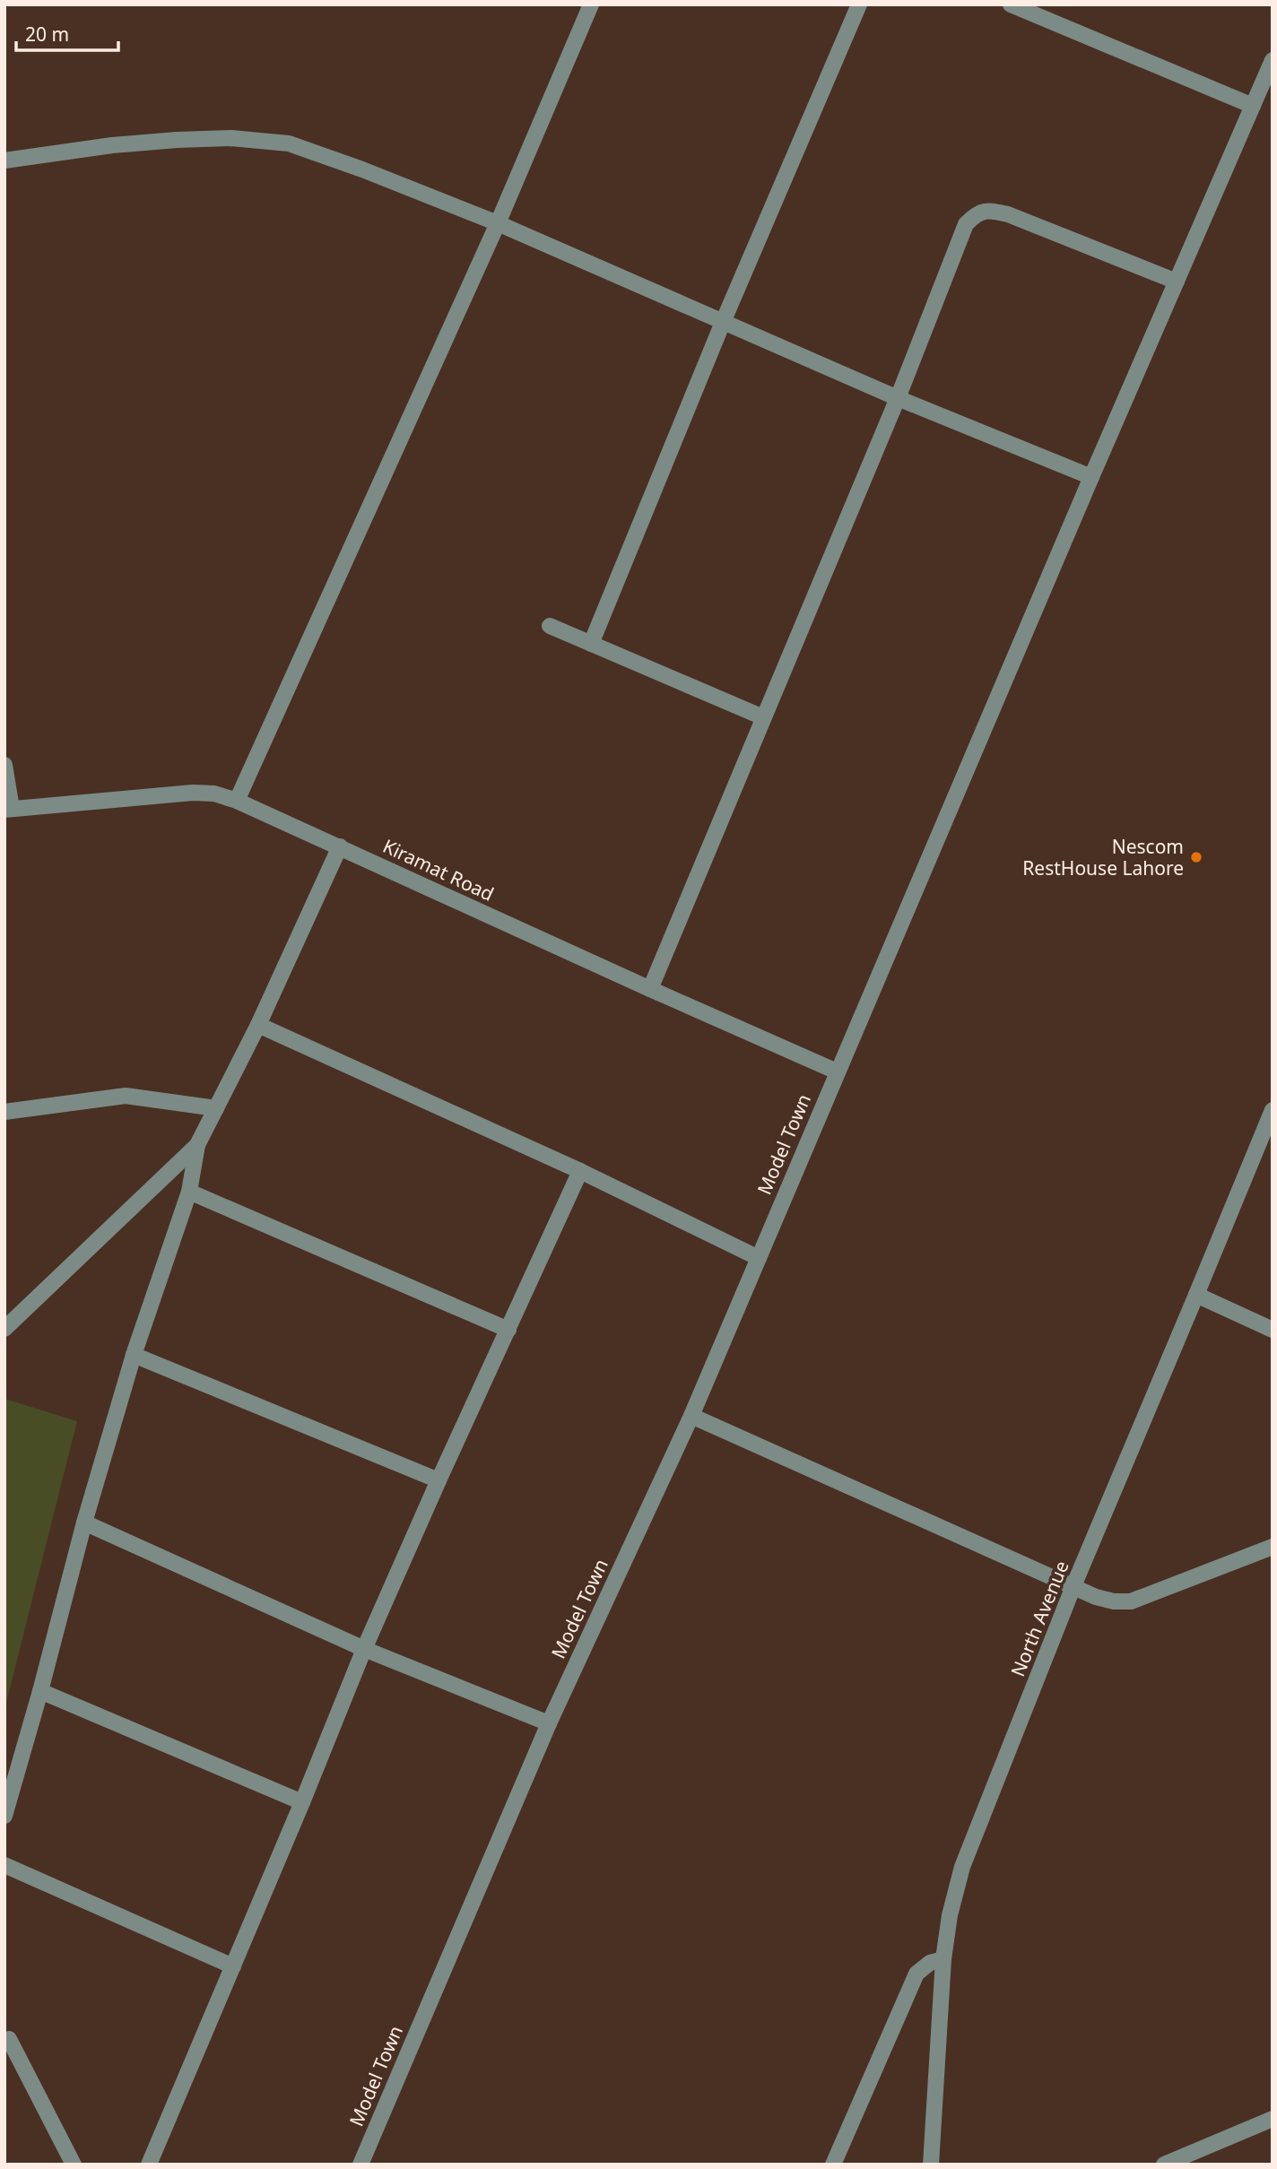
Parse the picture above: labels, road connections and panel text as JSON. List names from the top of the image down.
{
  "streets": {
    "street": ["Kiramat Road", "Model Town", "North Avenue"]
  },
  "crossings": [
    ["Kiramat Road", "Model Town"]
  ],
  "places": ["Nescom RestHouse Lahore"],
  "scale_bar": "20 m"
}
